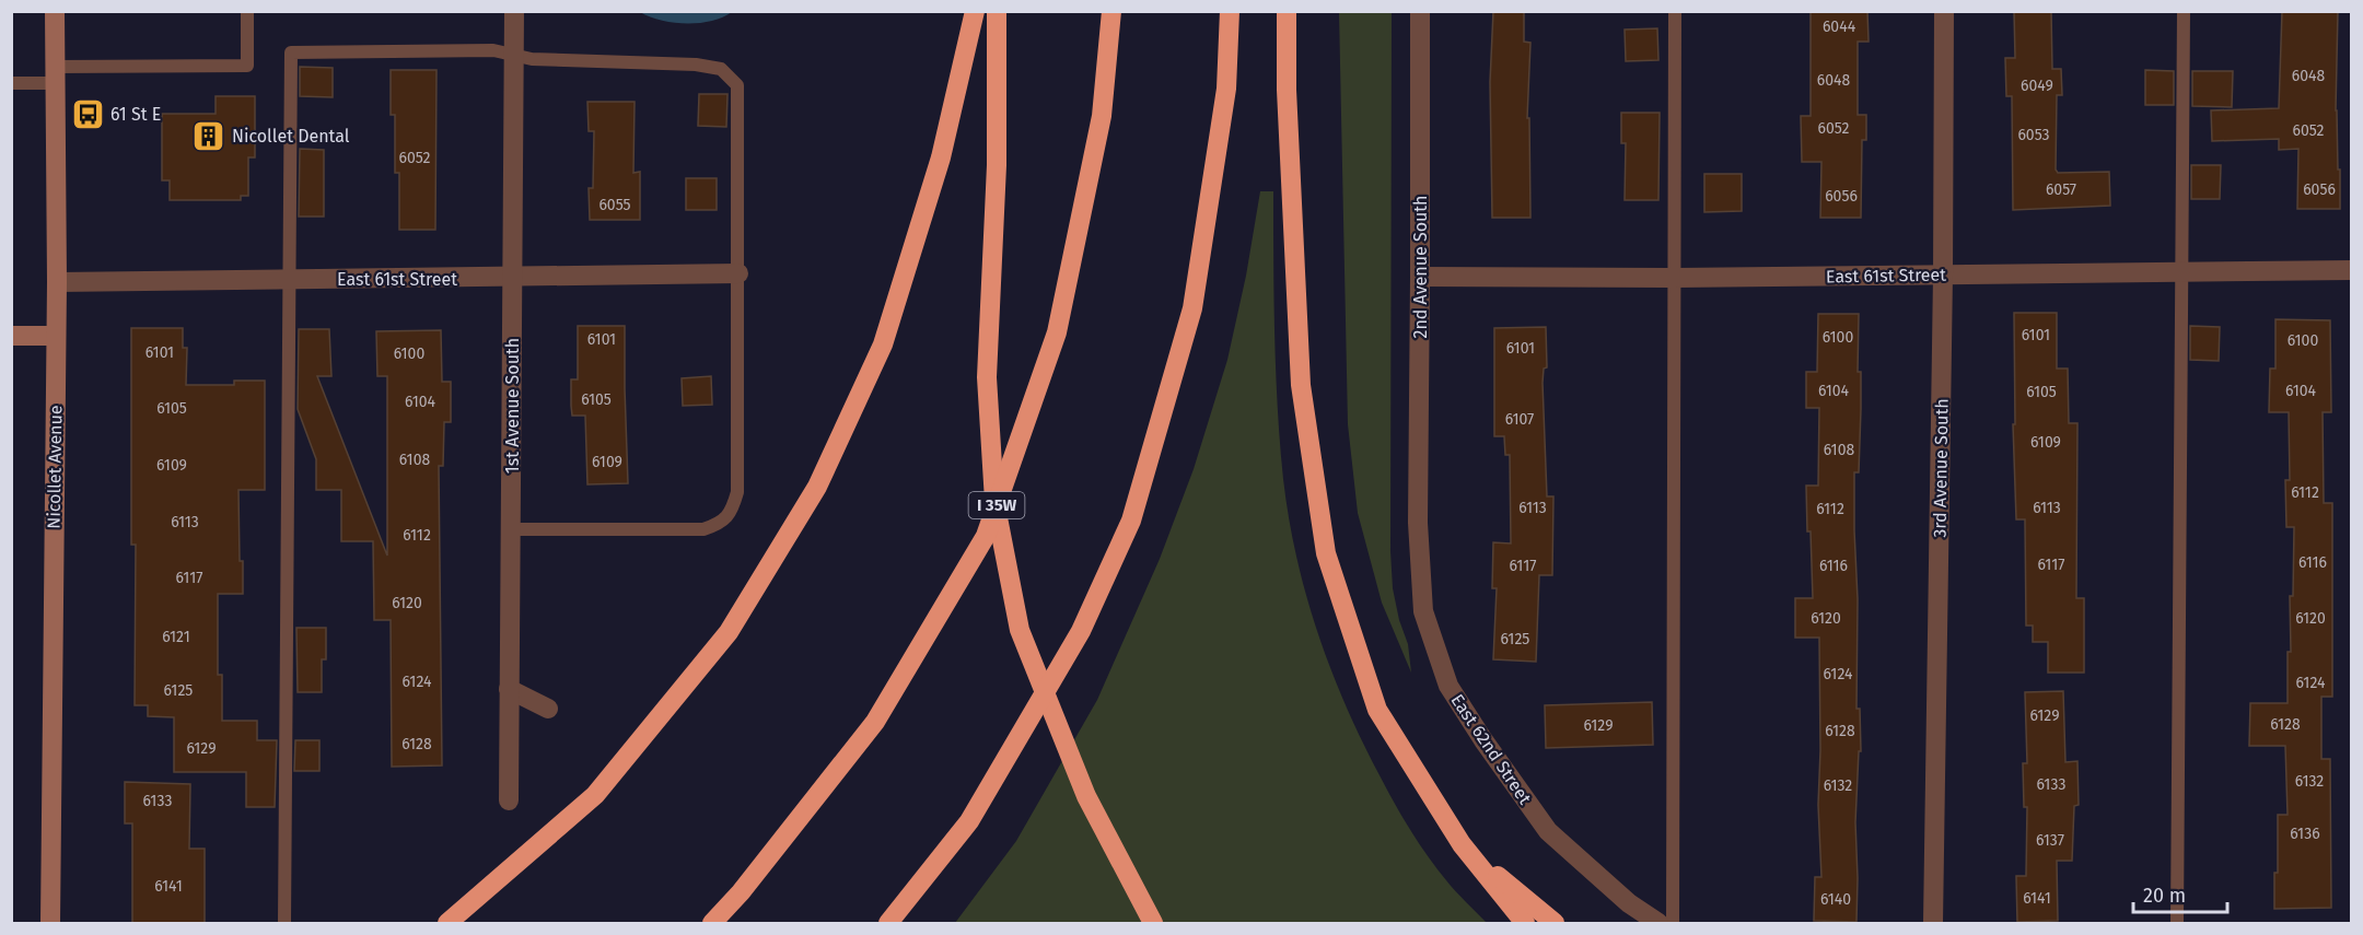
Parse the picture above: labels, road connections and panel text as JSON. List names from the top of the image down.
{
  "streets": {
    "highway": ["I 35W"],
    "main road": ["Nicollet Avenue"],
    "street": [
      "2nd Avenue South",
      "East 61st Street",
      "1st Avenue South",
      "3rd Avenue South",
      "East 62nd Street"
    ]
  },
  "crossings": [
    ["2nd Avenue South", "East 61st Street"],
    ["2nd Avenue South", "East 62nd Street"],
    ["East 61st Street", "1st Avenue South"],
    ["East 61st Street", "Nicollet Avenue"],
    ["East 61st Street", "3rd Avenue South"]
  ],
  "places": {
    "bus stop": ["61 St E"],
    "building": ["Nicollet Dental"]
  },
  "house_numbers": [
    "6044",
    "6048",
    "6048",
    "6049",
    "6052",
    "6052",
    "6053",
    "6052",
    "6057",
    "6056",
    "6056",
    "6055",
    "6101",
    "6100",
    "6101",
    "6100",
    "6101",
    "6101",
    "6100",
    "6104",
    "6104",
    "6105",
    "6105",
    "6104",
    "6105",
    "6107",
    "6109",
    "6108",
    "6108",
    "6109",
    "6109",
    "6112",
    "6113",
    "6113",
    "6112",
    "6113",
    "6112",
    "6116",
    "6117",
    "6117",
    "6116",
    "6117",
    "6120",
    "6120",
    "6120",
    "6121",
    "6125",
    "6124",
    "6124",
    "6124",
    "6125",
    "6129",
    "6128",
    "6129",
    "6128",
    "6128",
    "6129",
    "6132",
    "6133",
    "6132",
    "6133",
    "6136",
    "6137",
    "6141",
    "6141",
    "6140"
  ],
  "scale_bar": "20 m"
}
